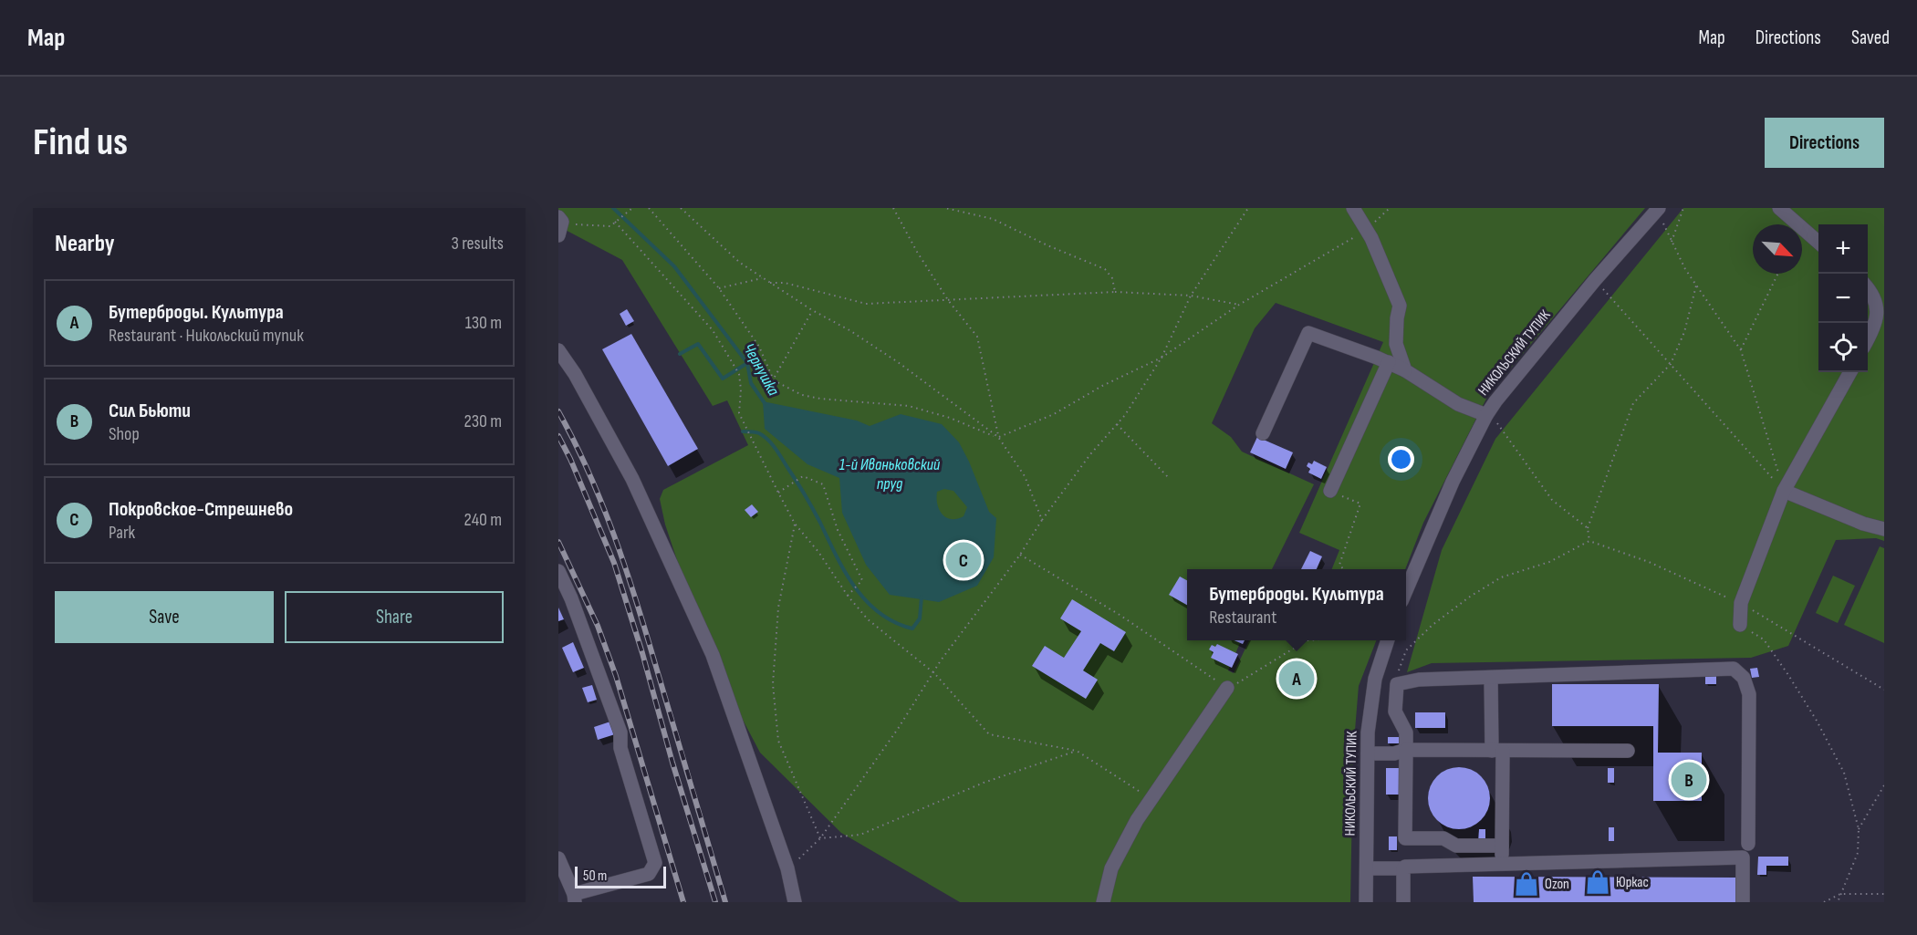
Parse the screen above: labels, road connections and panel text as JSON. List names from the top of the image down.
{
  "streets": {
    "street": ["НИКОЛЬСКИЙ ТУПИК"]
  },
  "water": ["Чернушка", "1-й Иваньковский пруд"],
  "places": {
    "shop": ["Юркас", "Ozon"]
  },
  "scale_bar": "50 m",
  "north": "bottom right",
  "page": {
    "header": "Map",
    "nav": ["Map", "Directions", "Saved"],
    "buttons": [
      "Directions",
      ["Save", "Share"]
    ],
    "title": "Find us",
    "heading": ["Nearby", "3 results"],
    "map_buttons": ["+", "−"],
    "list": [
      {
        "mark": "A",
        "name": "Бутерброды. Культура",
        "note": "Restaurant · Никольский тупик",
        "value": "130 m"
      },
      {
        "mark": "B",
        "name": "Сил Бьюти",
        "note": "Shop",
        "value": "230 m"
      },
      {
        "mark": "C",
        "name": "Покровское-Стрешнево",
        "note": "Park",
        "value": "240 m"
      }
    ],
    "pins": ["C", "A", "B"],
    "popup": ["Бутерброды. Культура", "Restaurant"],
    "scale": "50 m"
  }
}
